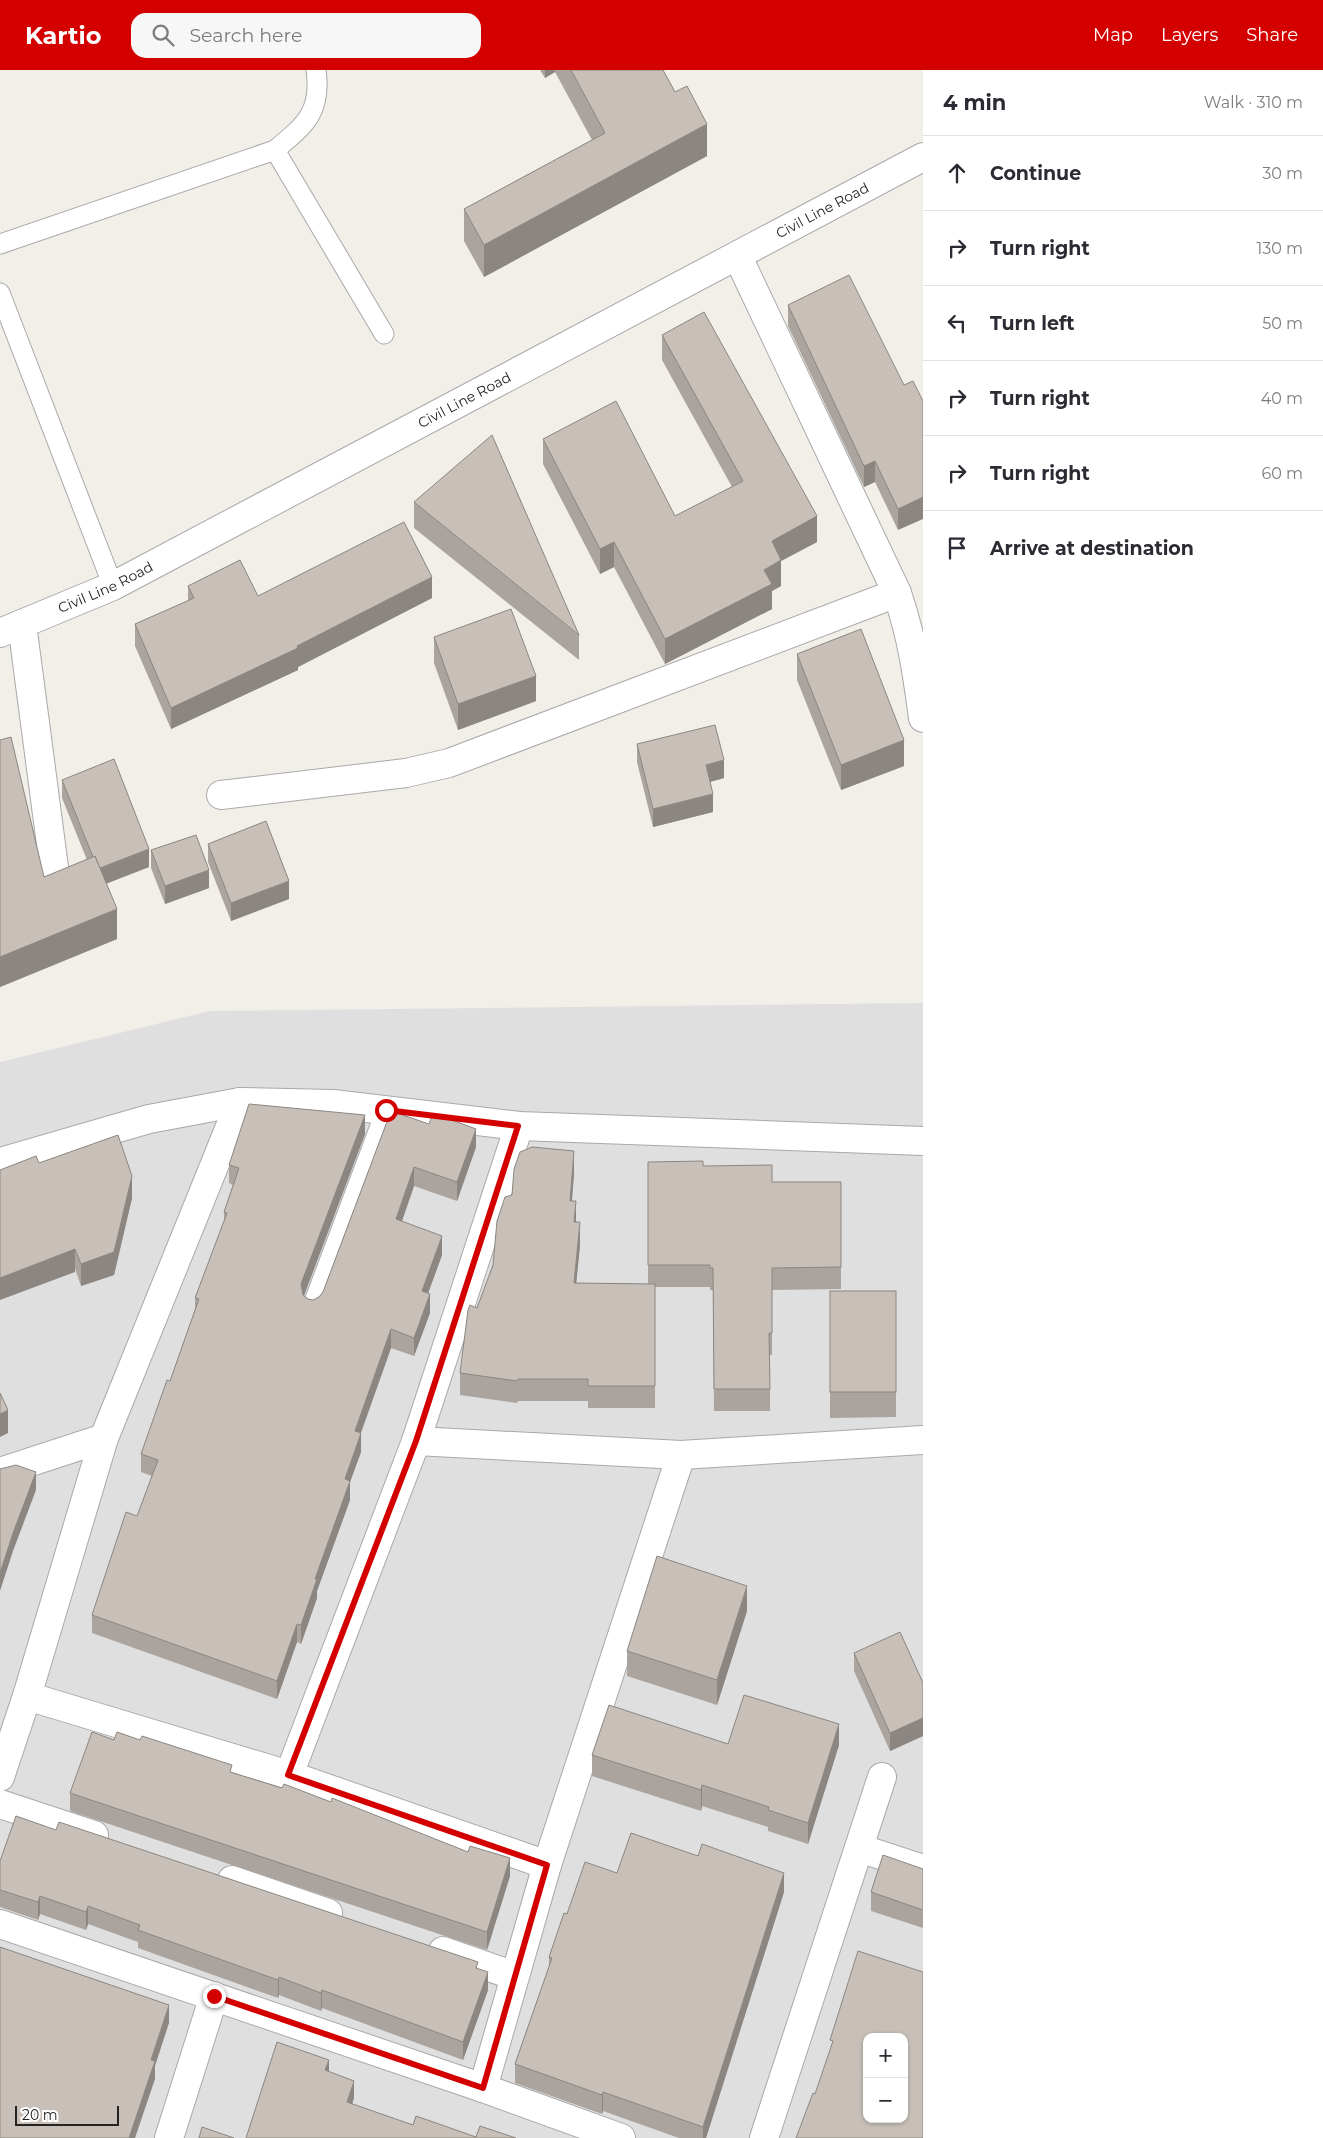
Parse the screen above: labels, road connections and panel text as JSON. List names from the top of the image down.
{
  "streets": {
    "street": ["Civil Line Road"]
  },
  "scale_bar": "20 m",
  "page": {
    "header": "Kartio",
    "search": "Search here",
    "nav": ["Map", "Layers", "Share"],
    "heading": ["4 min", "Walk · 310 m"],
    "list": [
      ["Continue", "30 m"],
      ["Turn right", "130 m"],
      ["Turn left", "50 m"],
      ["Turn right", "40 m"],
      ["Turn right", "60 m"],
      "Arrive at destination"
    ],
    "map_buttons": ["+", "−"],
    "scale": "20 m"
  }
}
